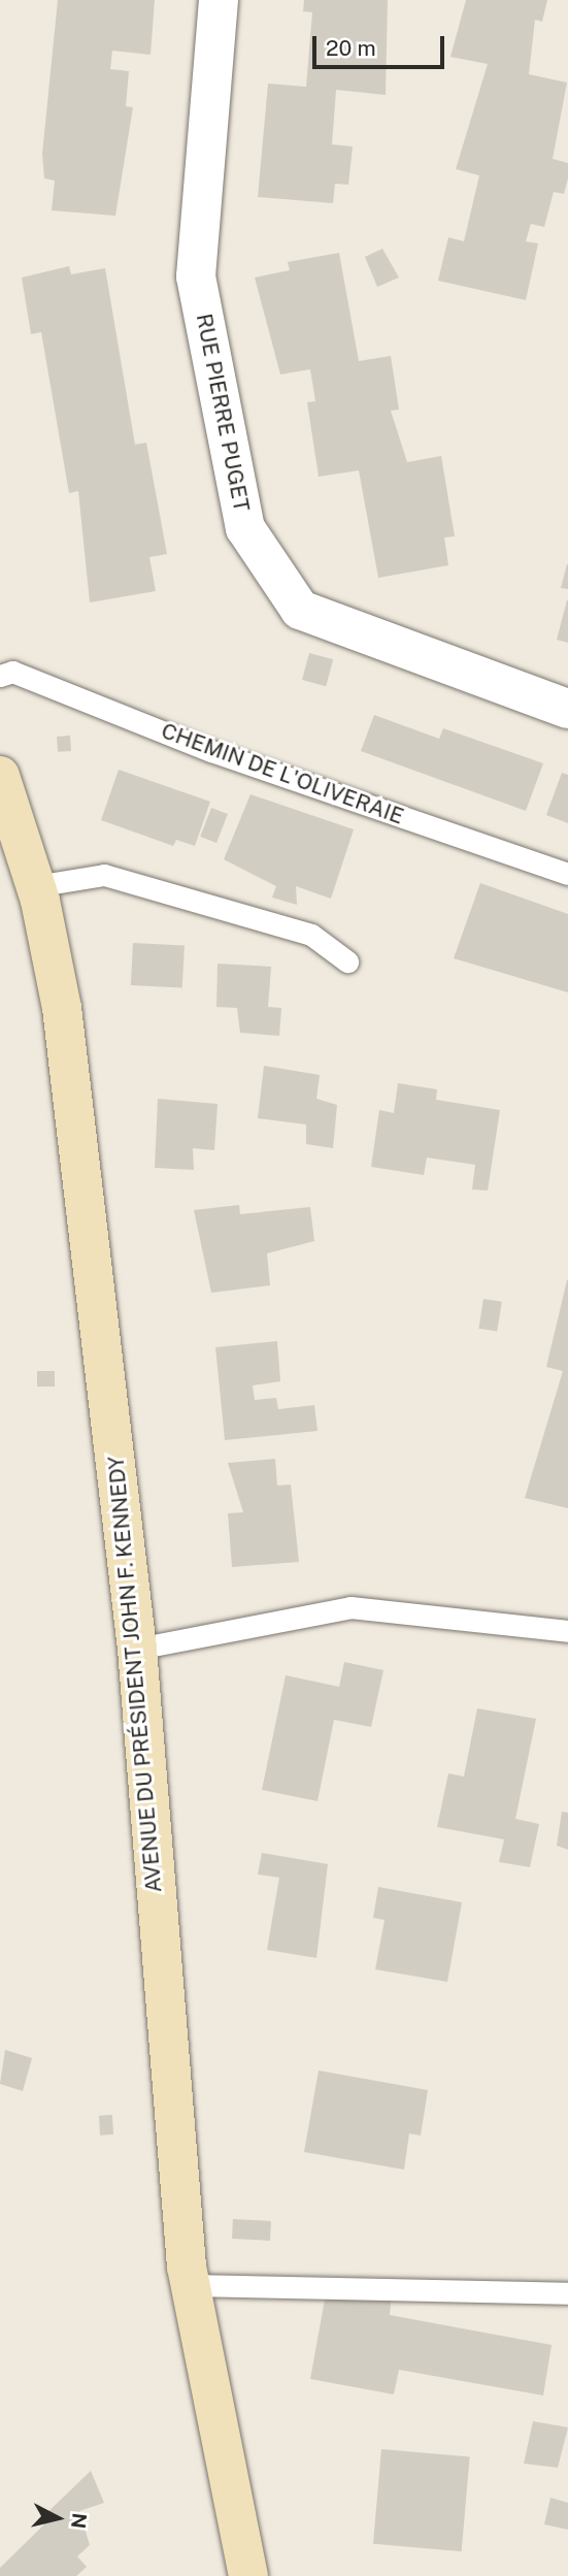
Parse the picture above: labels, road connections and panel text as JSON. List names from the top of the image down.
{
  "streets": {
    "main road": ["AVENUE DU PRÉSIDENT JOHN F. KENNEDY"],
    "street": ["RUE PIERRE PUGET"],
    "lane": ["CHEMIN DE L'OLIVERAIE"]
  },
  "scale_bar": "20 m",
  "north": "right"
}
